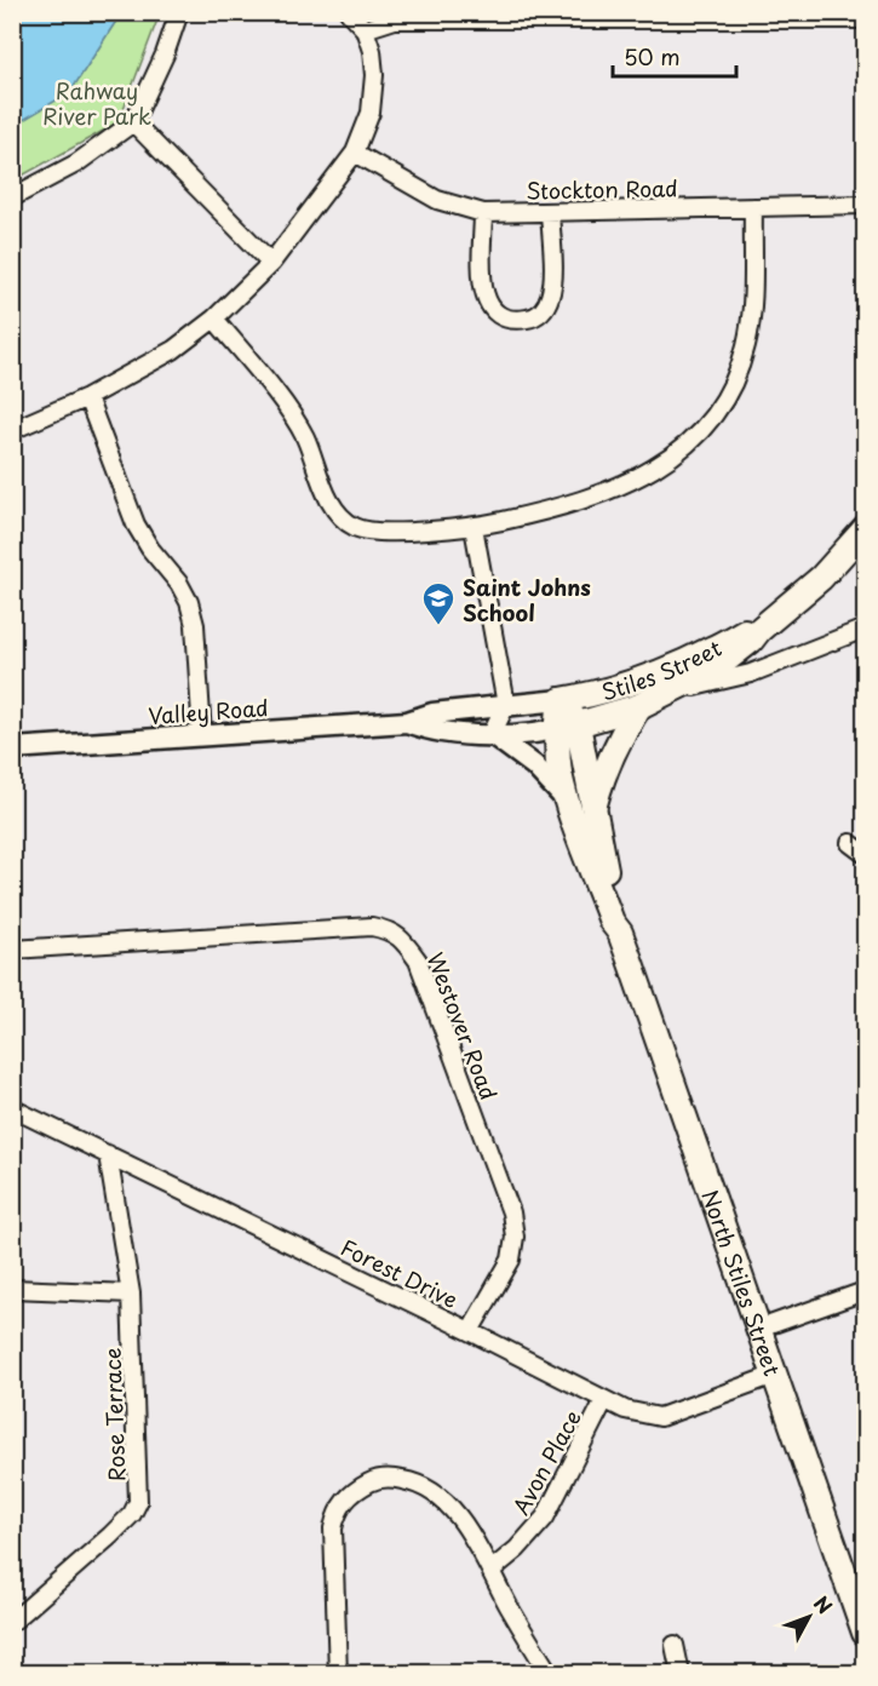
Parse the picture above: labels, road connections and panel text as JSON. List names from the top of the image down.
{
  "streets": {
    "main road": ["Stiles Street", "North Stiles Street"],
    "street": [
      "Stockton Road",
      "Valley Road",
      "Westover Road",
      "Forest Drive",
      "Rose Terrace",
      "Avon Place"
    ]
  },
  "crossings": [
    ["Stiles Street", "Valley Road"],
    ["Stiles Street", "North Stiles Street"],
    ["Valley Road", "North Stiles Street"],
    ["Westover Road", "Forest Drive"],
    ["Forest Drive", "North Stiles Street"],
    ["Forest Drive", "Rose Terrace"],
    ["Forest Drive", "Avon Place"]
  ],
  "parks": ["Rahway River Park"],
  "places": {
    "school or university": ["Saint Johns School"]
  },
  "scale_bar": "50 m",
  "north": "top right"
}
